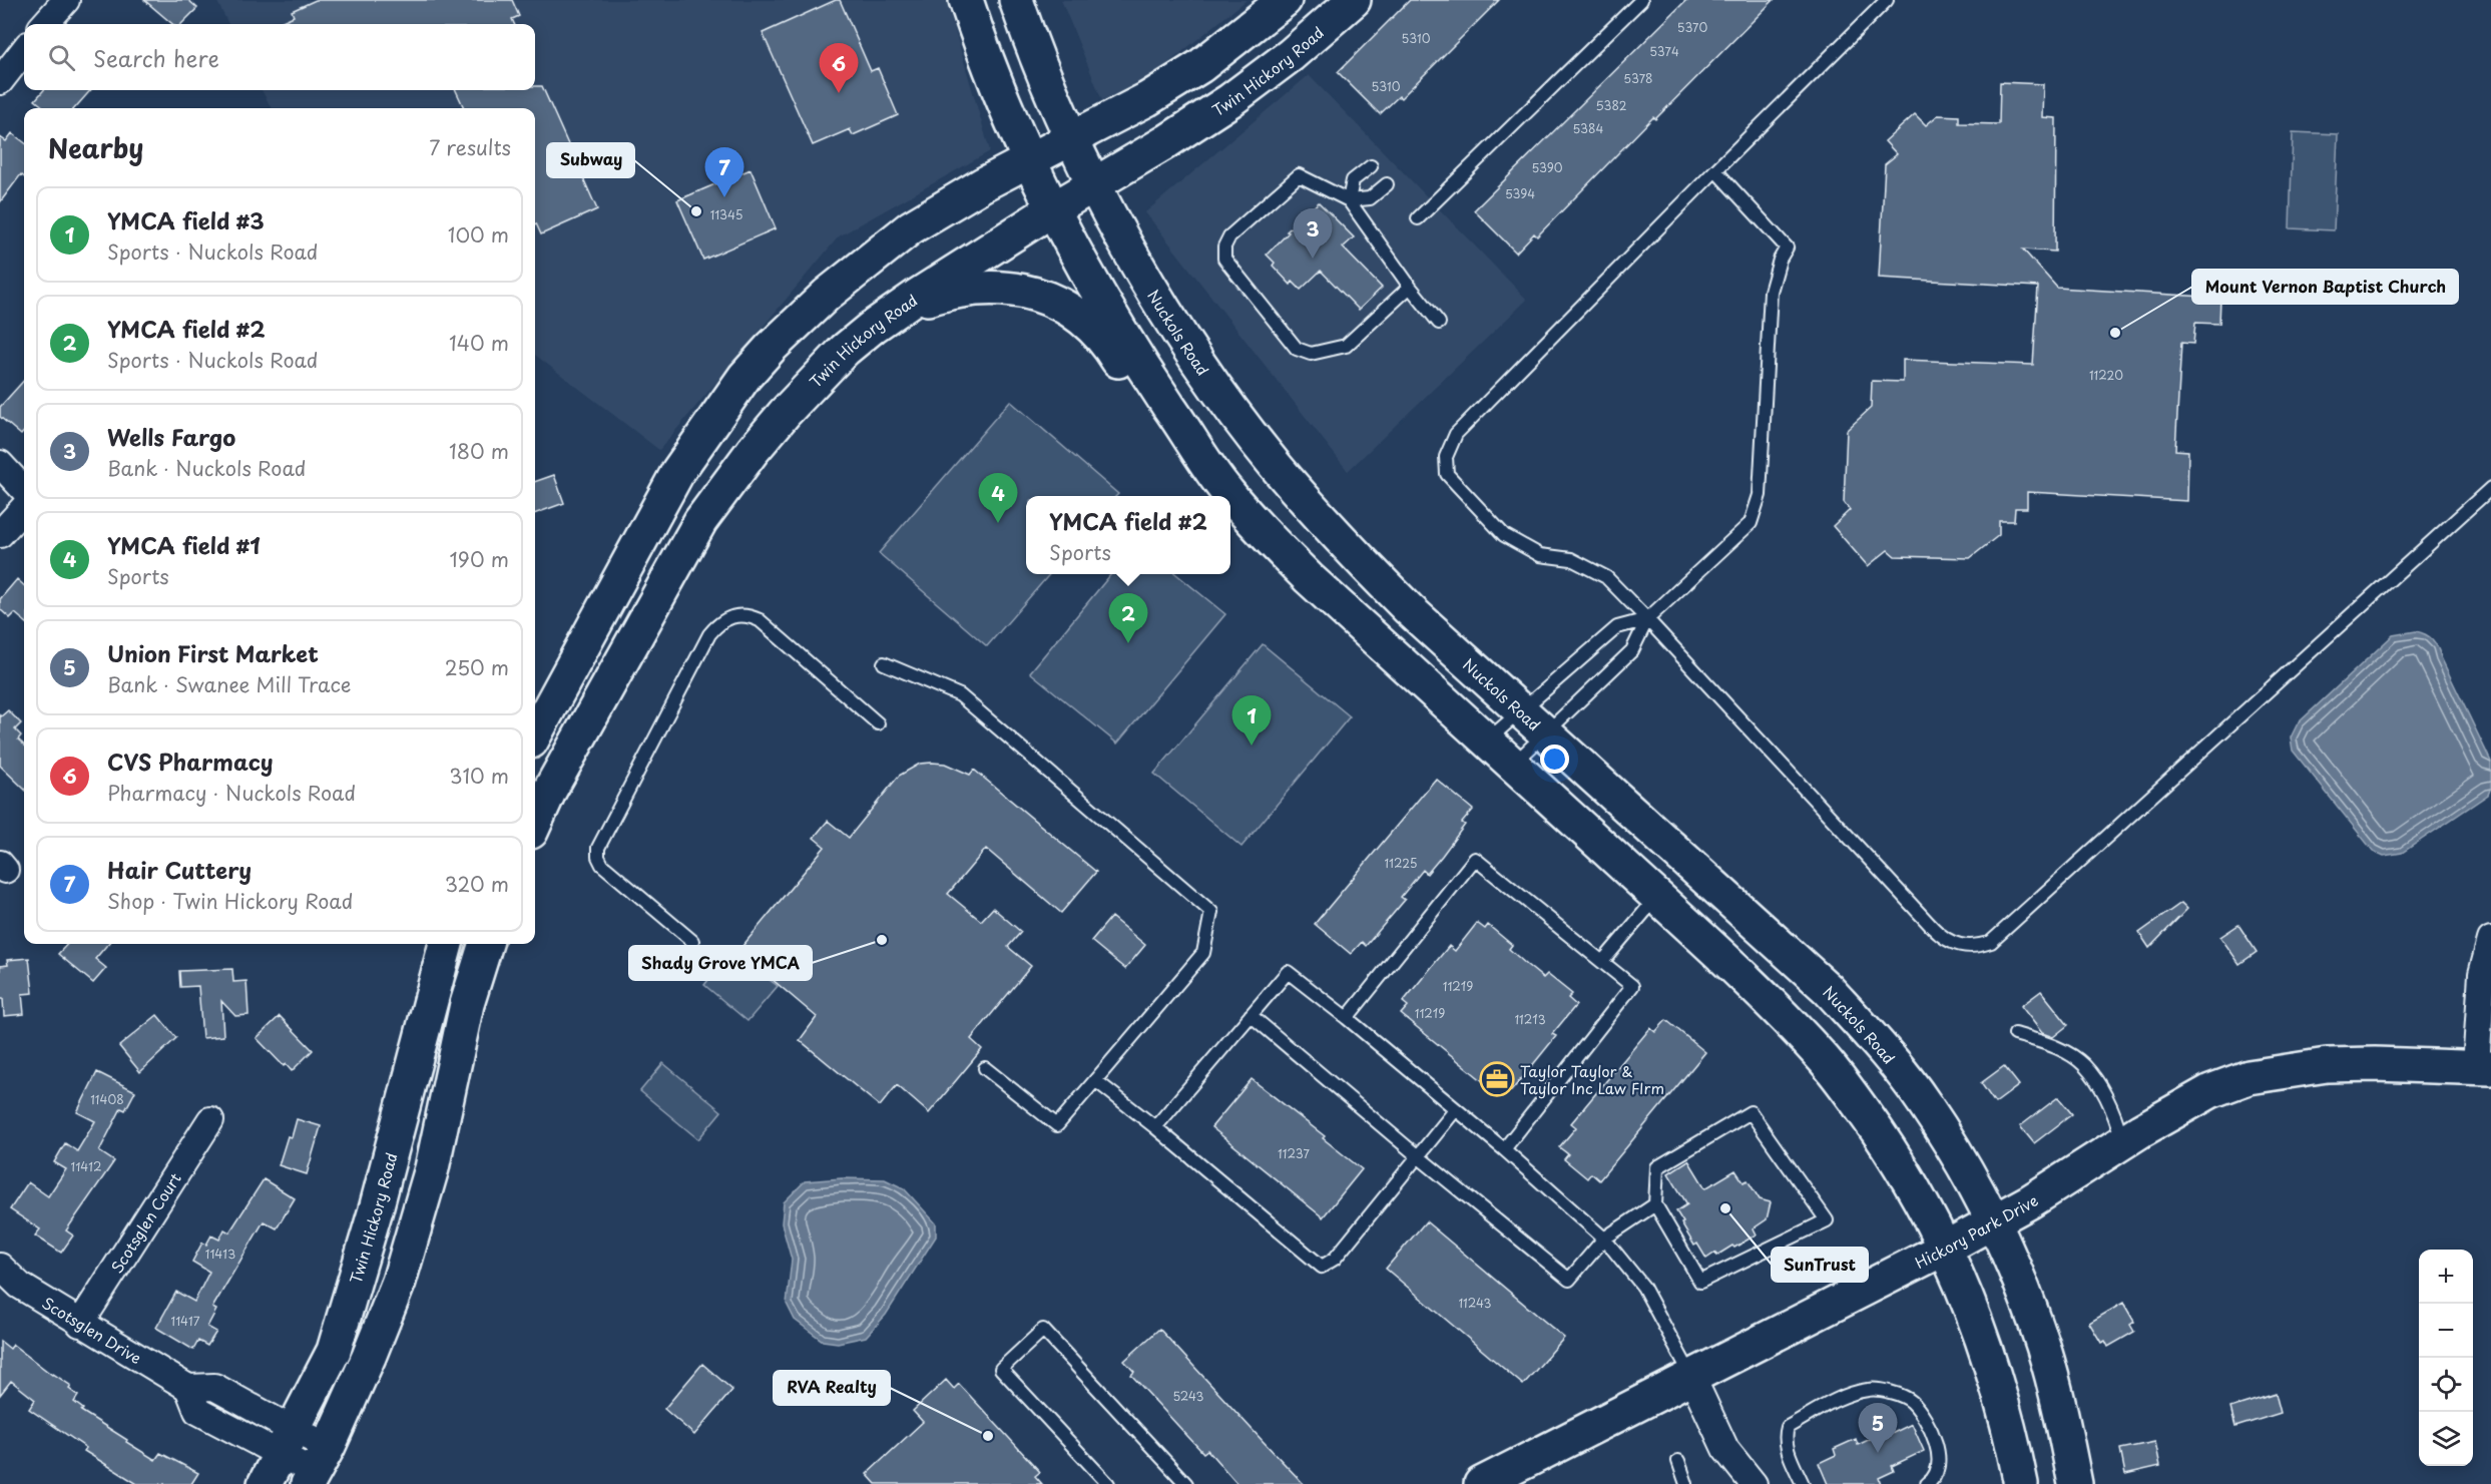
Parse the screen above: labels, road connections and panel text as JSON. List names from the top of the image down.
{
  "streets": {
    "main road": ["Twin Hickory Road", "Nuckols Road", "Hickory Park Drive"],
    "street": ["Scotsglen Court", "Scotsglen Drive"]
  },
  "crossings": [
    ["Twin Hickory Road", "Nuckols Road"],
    ["Twin Hickory Road", "Scotsglen Drive"],
    ["Nuckols Road", "Hickory Park Drive"],
    ["Scotsglen Court", "Scotsglen Drive"]
  ],
  "places": {
    "other": [
      "Subway",
      "Mount Vernon Baptist Church",
      "Shady Grove YMCA",
      "SunTrust",
      "RVA Realty"
    ],
    "office": ["Taylor Taylor & Taylor Inc Law FIrm"]
  },
  "house_numbers": [
    "5370",
    "5310",
    "5374",
    "5378",
    "5310",
    "5382",
    "5384",
    "5390",
    "5394",
    "11345",
    "11220",
    "11225",
    "11219",
    "11219",
    "11213",
    "11408",
    "11237",
    "11412",
    "11413",
    "11243",
    "11417",
    "5243"
  ],
  "page": {
    "search": "Search here",
    "pins": [
      "6",
      "7",
      "3",
      "4",
      "2",
      "1",
      "5"
    ],
    "heading": ["Nearby", "7 results"],
    "list": [
      {
        "mark": "1",
        "name": "YMCA field #3",
        "note": "Sports · Nuckols Road",
        "value": "100 m"
      },
      {
        "mark": "2",
        "name": "YMCA field #2",
        "note": "Sports · Nuckols Road",
        "value": "140 m"
      },
      {
        "mark": "3",
        "name": "Wells Fargo",
        "note": "Bank · Nuckols Road",
        "value": "180 m"
      },
      {
        "mark": "4",
        "name": "YMCA field #1",
        "note": "Sports",
        "value": "190 m"
      },
      {
        "mark": "5",
        "name": "Union First Market",
        "note": "Bank · Swanee Mill Trace",
        "value": "250 m"
      },
      {
        "mark": "6",
        "name": "CVS Pharmacy",
        "note": "Pharmacy · Nuckols Road",
        "value": "310 m"
      },
      {
        "mark": "7",
        "name": "Hair Cuttery",
        "note": "Shop · Twin Hickory Road",
        "value": "320 m"
      }
    ],
    "popup": ["YMCA field #2", "Sports"],
    "map_buttons": ["+", "−"]
  }
}
